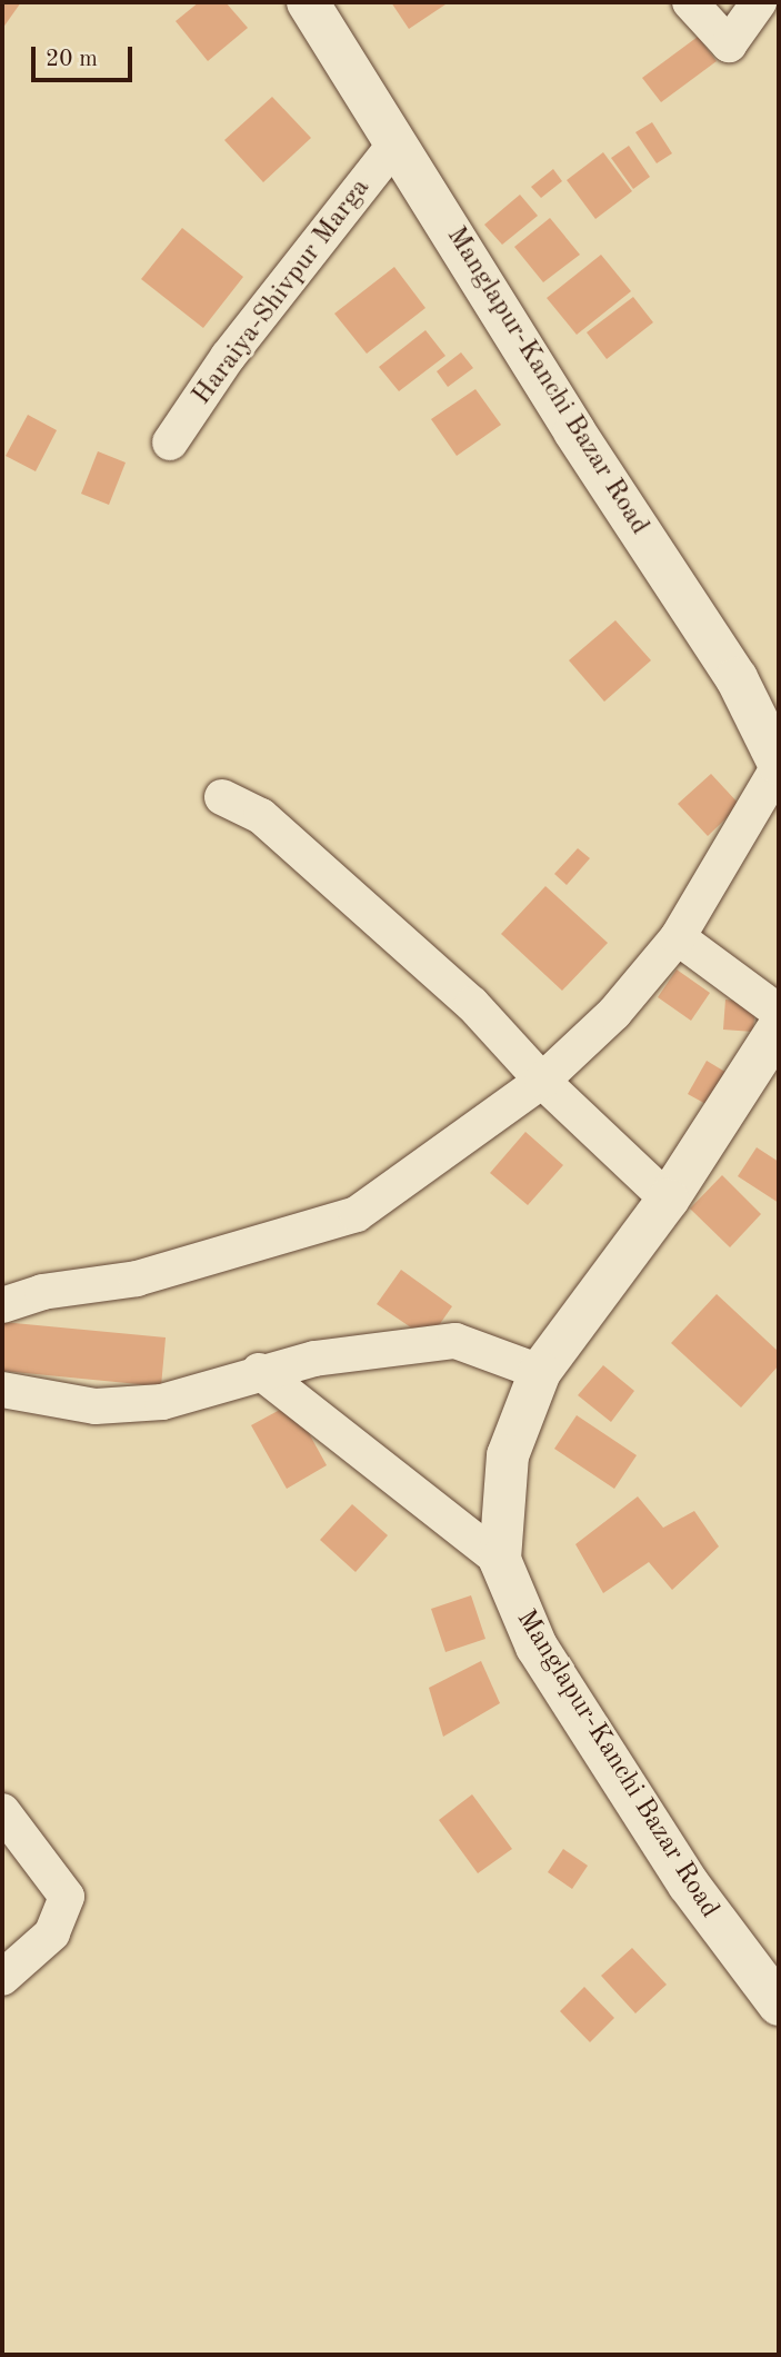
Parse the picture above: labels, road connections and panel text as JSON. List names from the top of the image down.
{
  "streets": {
    "street": ["Haraiya-Shivpur Marga", "Manglapur-Kanchi Bazar Road"]
  },
  "crossings": [
    ["Haraiya-Shivpur Marga", "Manglapur-Kanchi Bazar Road"]
  ],
  "scale_bar": "20 m"
}
